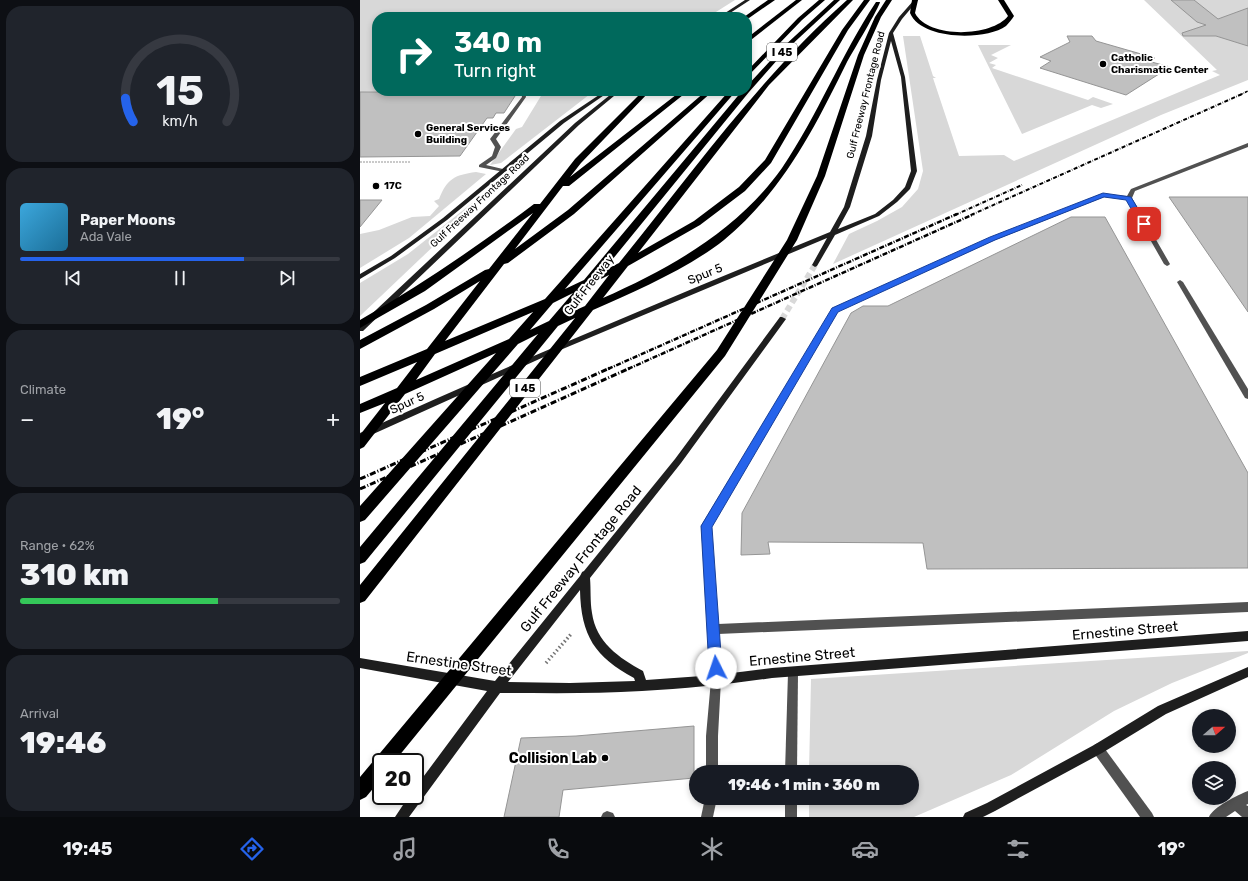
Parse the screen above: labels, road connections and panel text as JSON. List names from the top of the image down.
{
  "streets": {
    "highway": ["I 45", "Gulf Freeway"],
    "main road": ["Gulf Freeway Frontage Road", "Spur 5", "Ernestine Street"]
  },
  "crossings": [
    ["Gulf Freeway Frontage Road", "Spur 5"],
    ["Gulf Freeway Frontage Road", "Ernestine Street"]
  ],
  "places": [
    "Catholic Charismatic Center",
    "General Services Building",
    "17C",
    "Collision Lab"
  ],
  "north": "right",
  "page": {
    "turn": ["340 m", "Turn right"],
    "song": ["Paper Moons", "Ada Vale"],
    "tile": [
      "Climate",
      ["Range · 62%", "310 km"],
      ["Arrival", "19:46"]
    ],
    "heat": ["−", "19°", "+"],
    "limit": "20",
    "trip": "19:46 · 1 min · 360 m",
    "tabs": ["19:45", "19°"],
    "gauge": ["15", "km/h"]
  }
}
